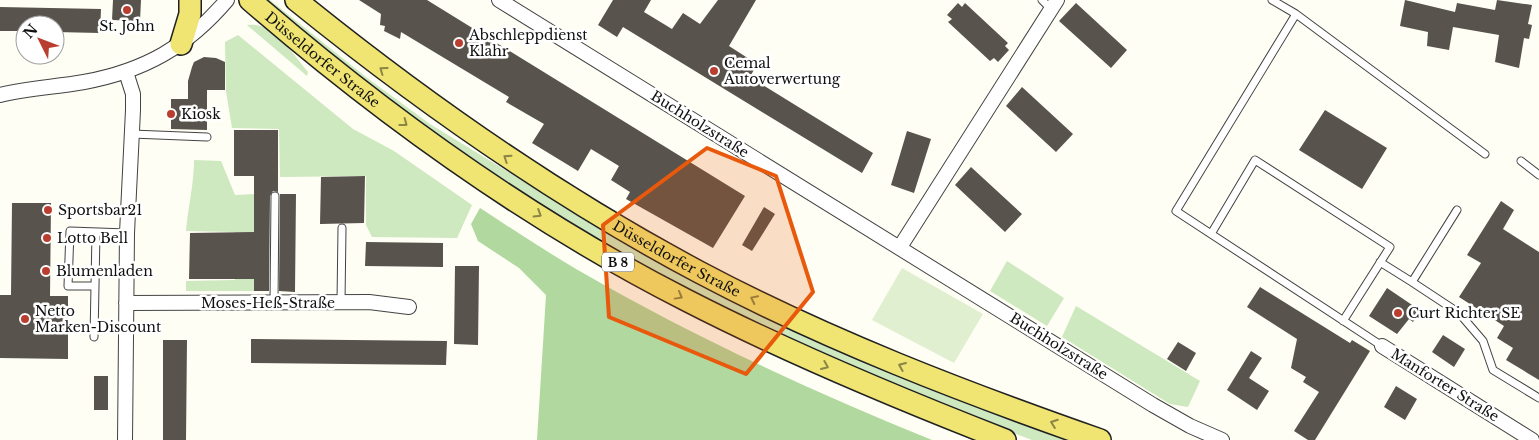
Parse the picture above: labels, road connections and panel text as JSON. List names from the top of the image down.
{
  "streets": {
    "main road": ["Düsseldorfer Straße", "B 8"],
    "street": ["Buchholzstraße", "Moses-Heß-Straße", "Manforter Straße"]
  },
  "places": [
    "St. John",
    "Abschleppdienst Klahr",
    "Cemal Autoverwertung",
    "Kiosk",
    "Sportsbar21",
    "Lotto Bell",
    "Blumenladen",
    "Curt Richter SE",
    "Netto Marken-Discount"
  ],
  "north": "top left"
}
